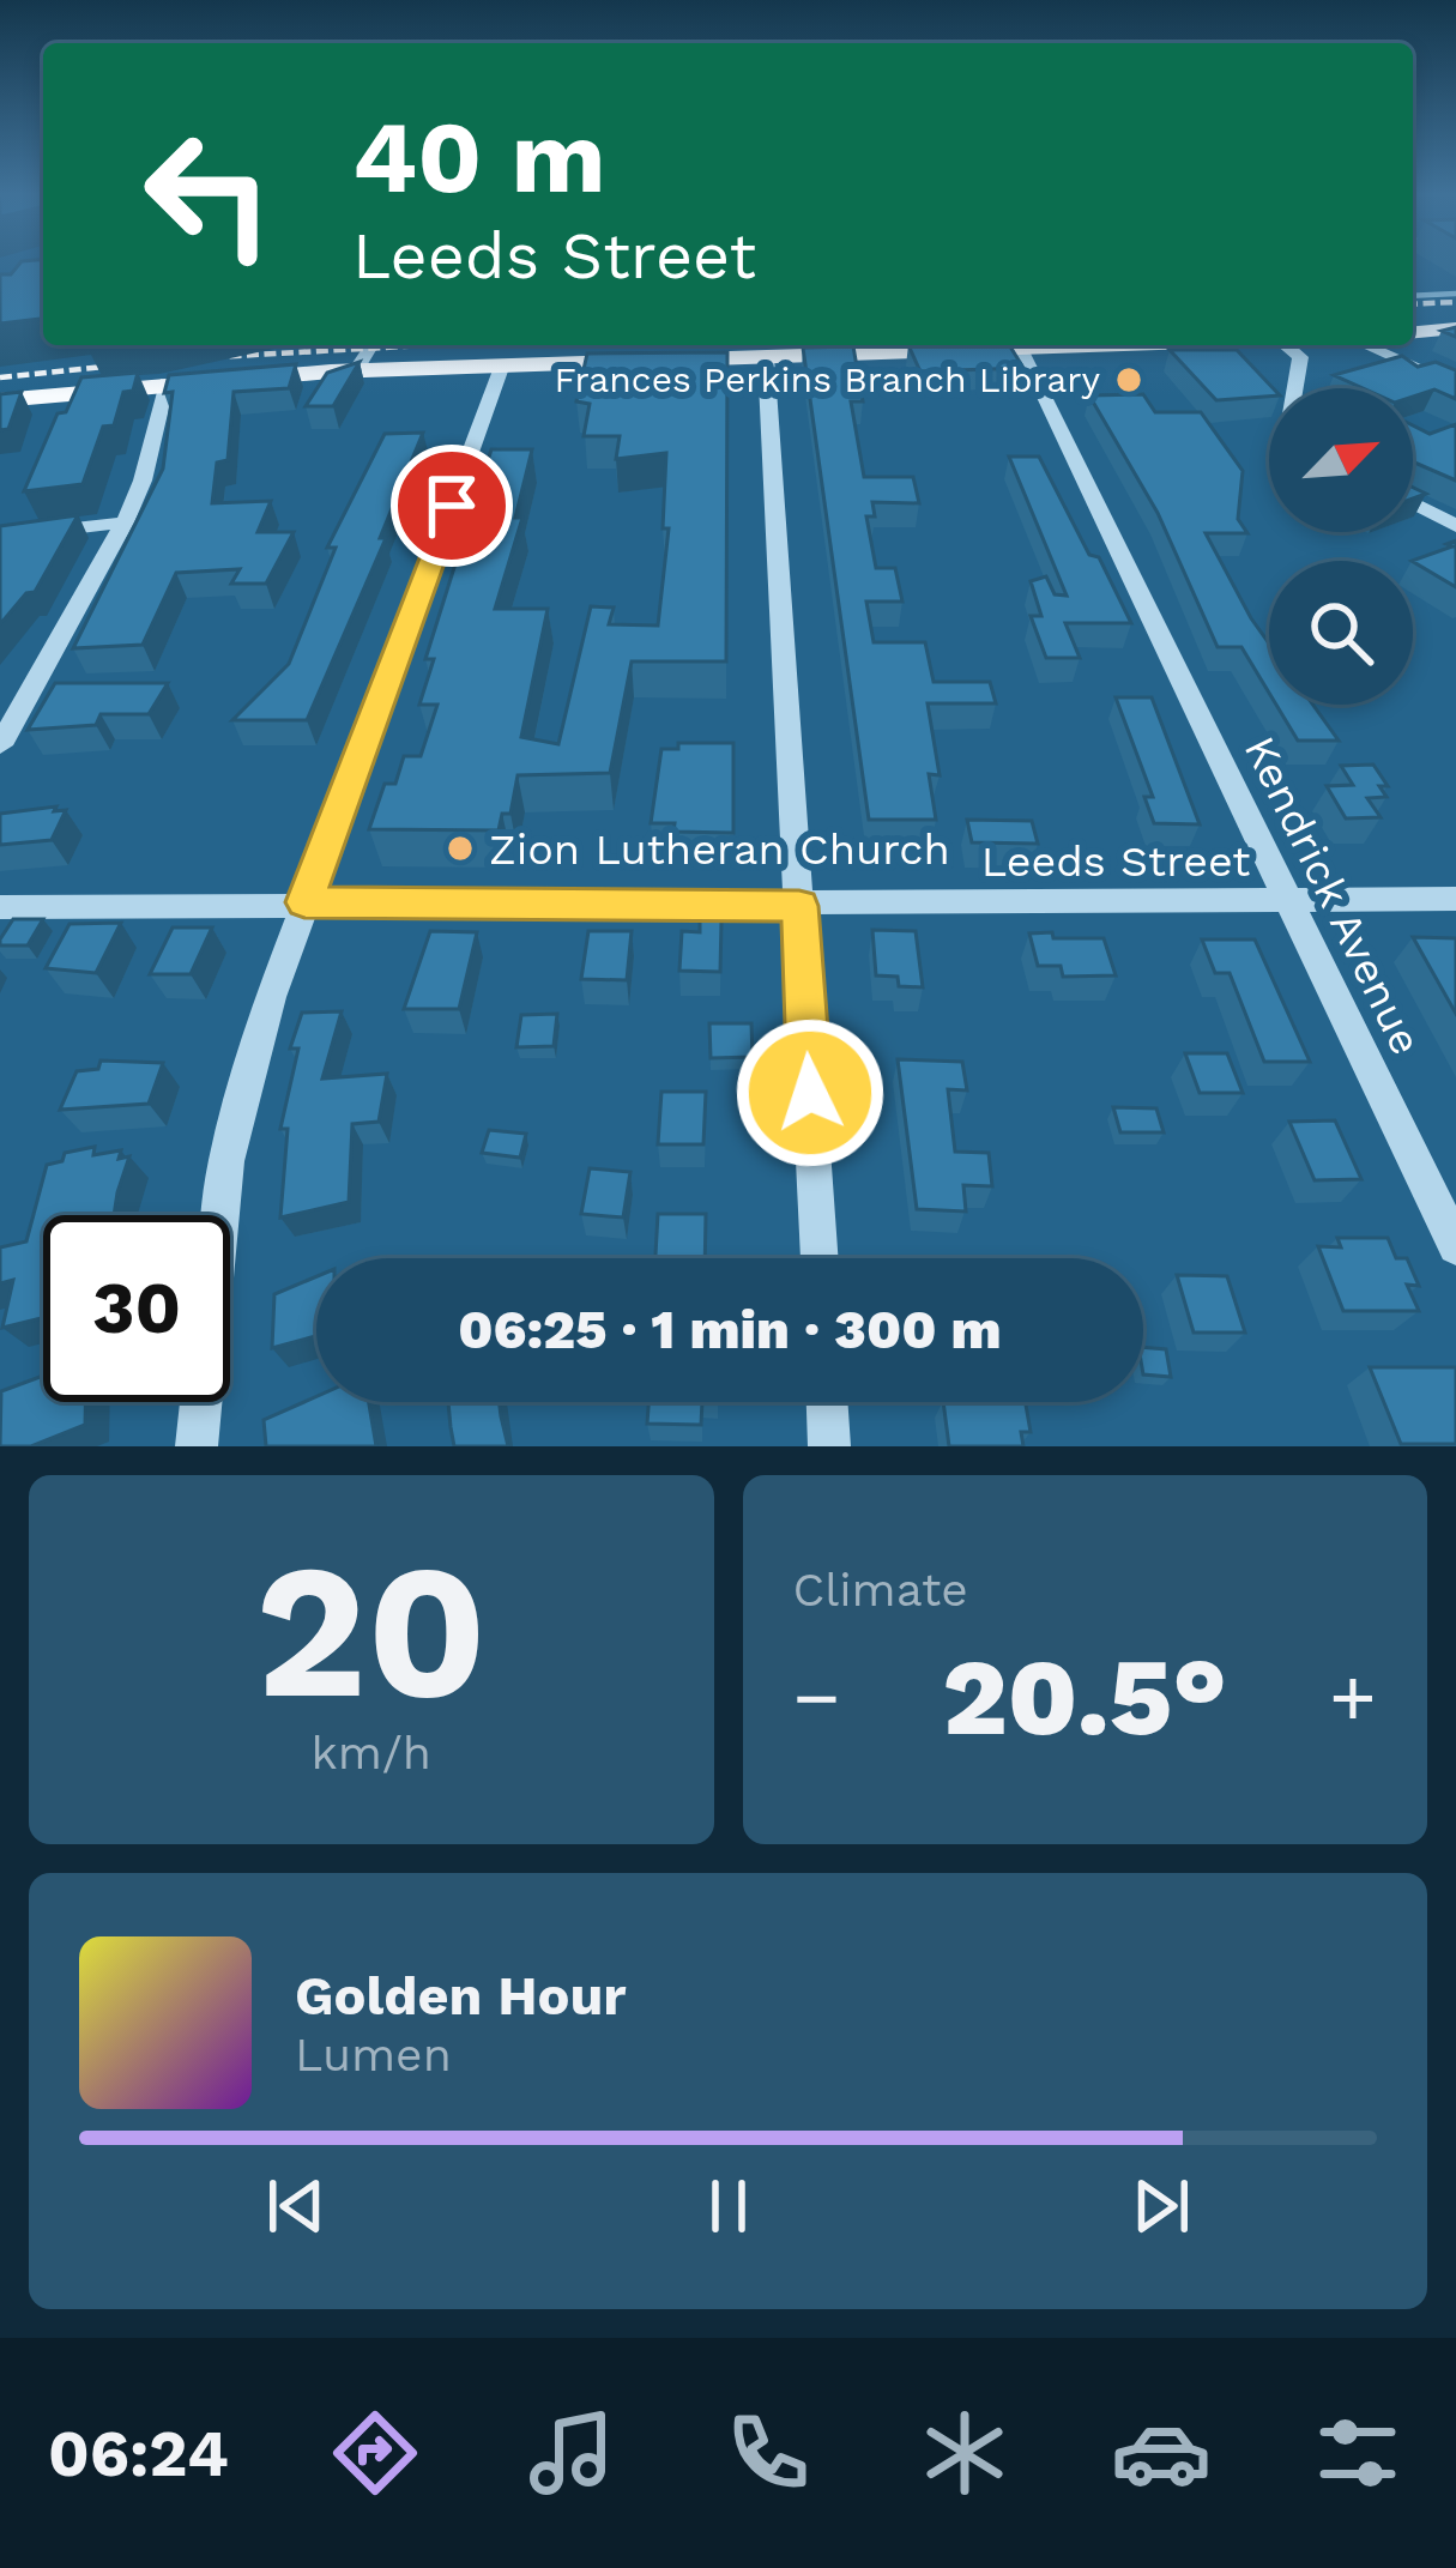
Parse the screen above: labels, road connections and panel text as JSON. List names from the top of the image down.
{
  "streets": {
    "street": ["Leeds Street", "Kendrick Avenue"]
  },
  "crossings": [
    ["Leeds Street", "Kendrick Avenue"]
  ],
  "places": ["Frances Perkins Branch Library", "Zion Lutheran Church"],
  "north": "top right",
  "page": {
    "turn": ["40 m", "Leeds Street"],
    "limit": "30",
    "trip": "06:25 · 1 min · 300 m",
    "tile": [
      ["20", "km/h"],
      "Climate"
    ],
    "heat": ["−", "20.5°", "+"],
    "song": ["Golden Hour", "Lumen"],
    "tabs": "06:24"
  }
}
